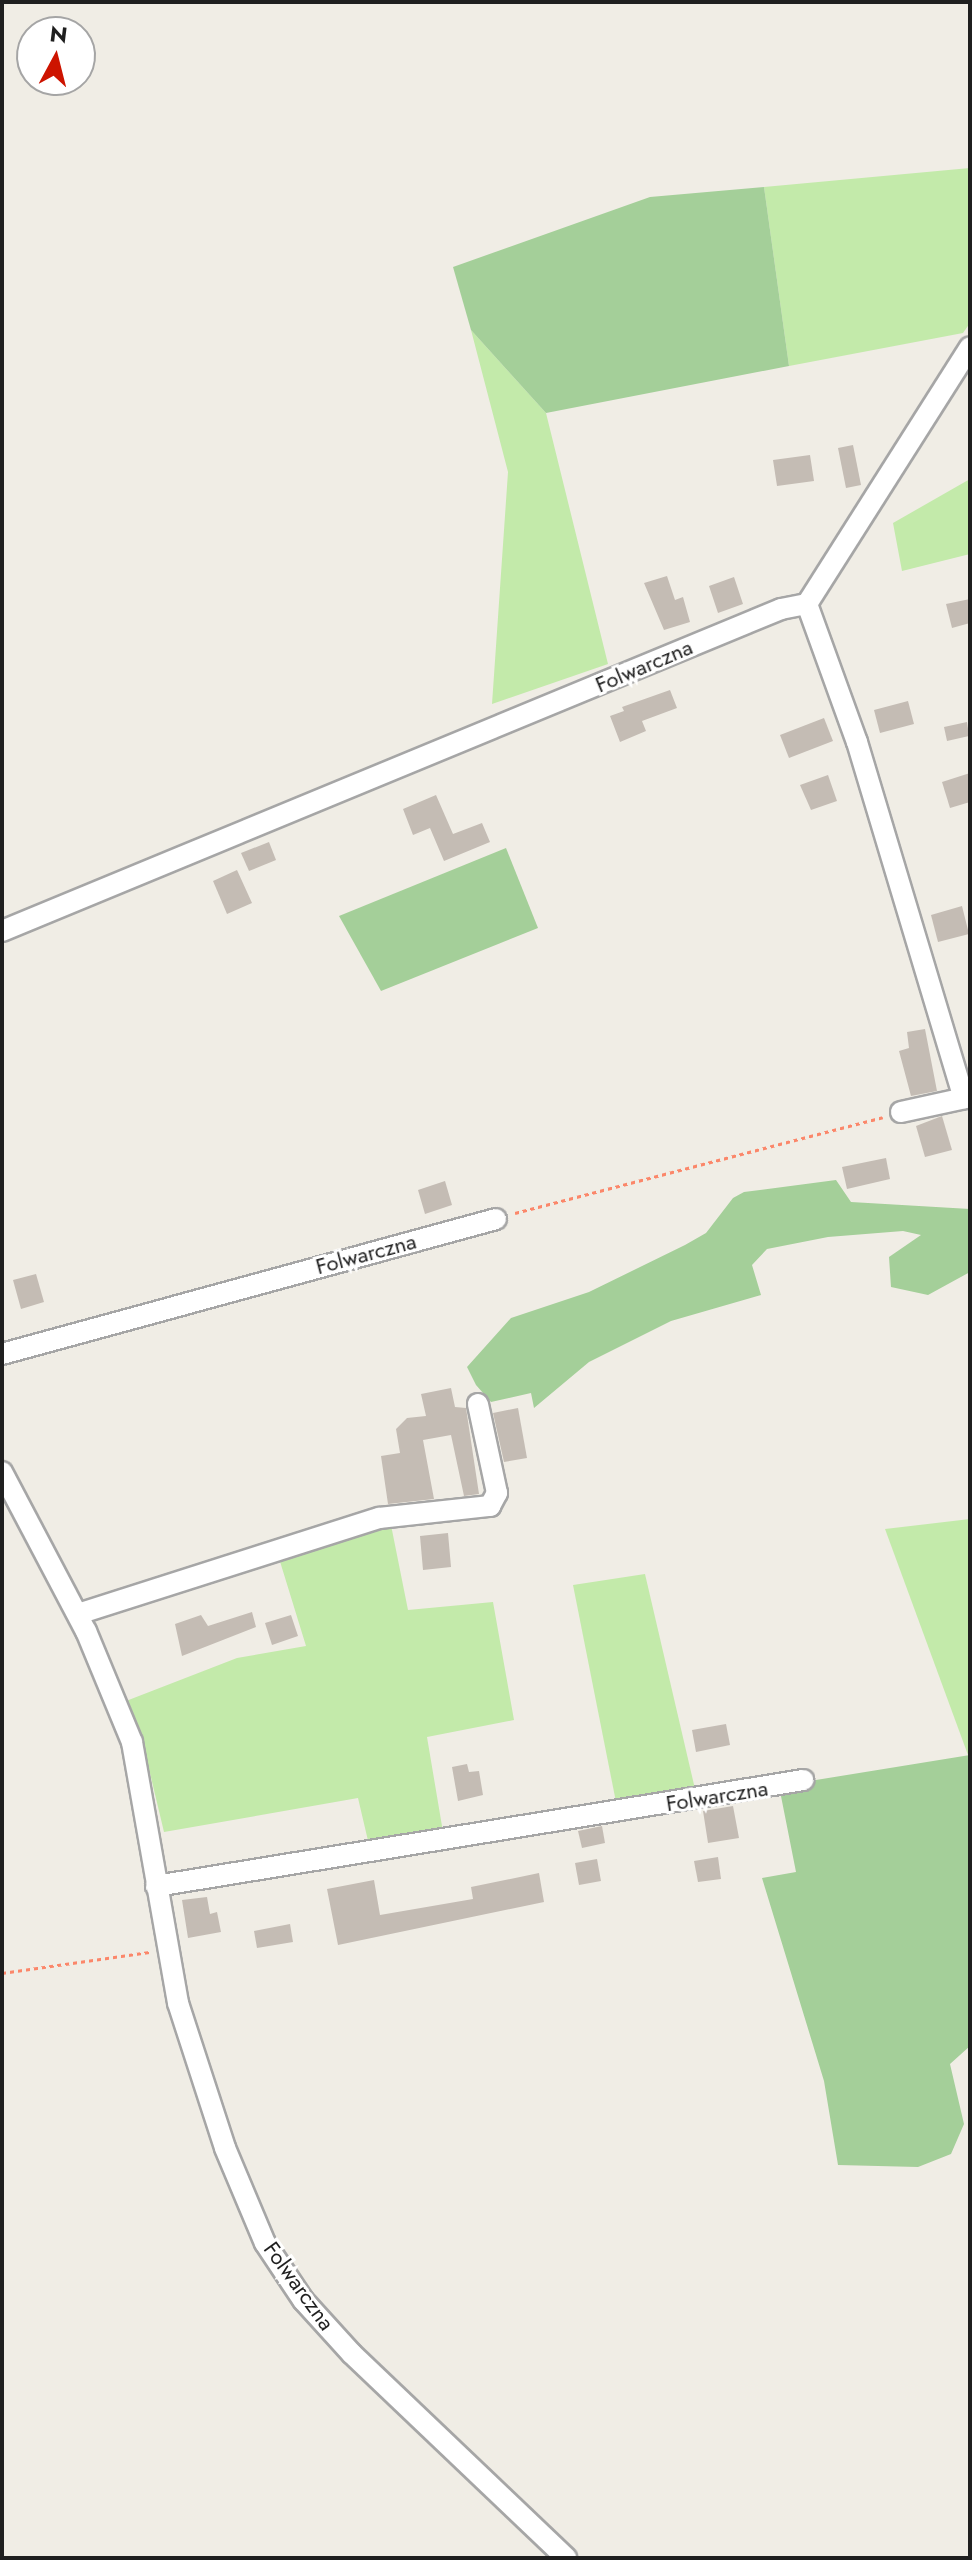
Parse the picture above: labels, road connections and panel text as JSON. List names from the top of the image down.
{
  "streets": {
    "street": ["Folwarczna"]
  },
  "north": "top"
}
